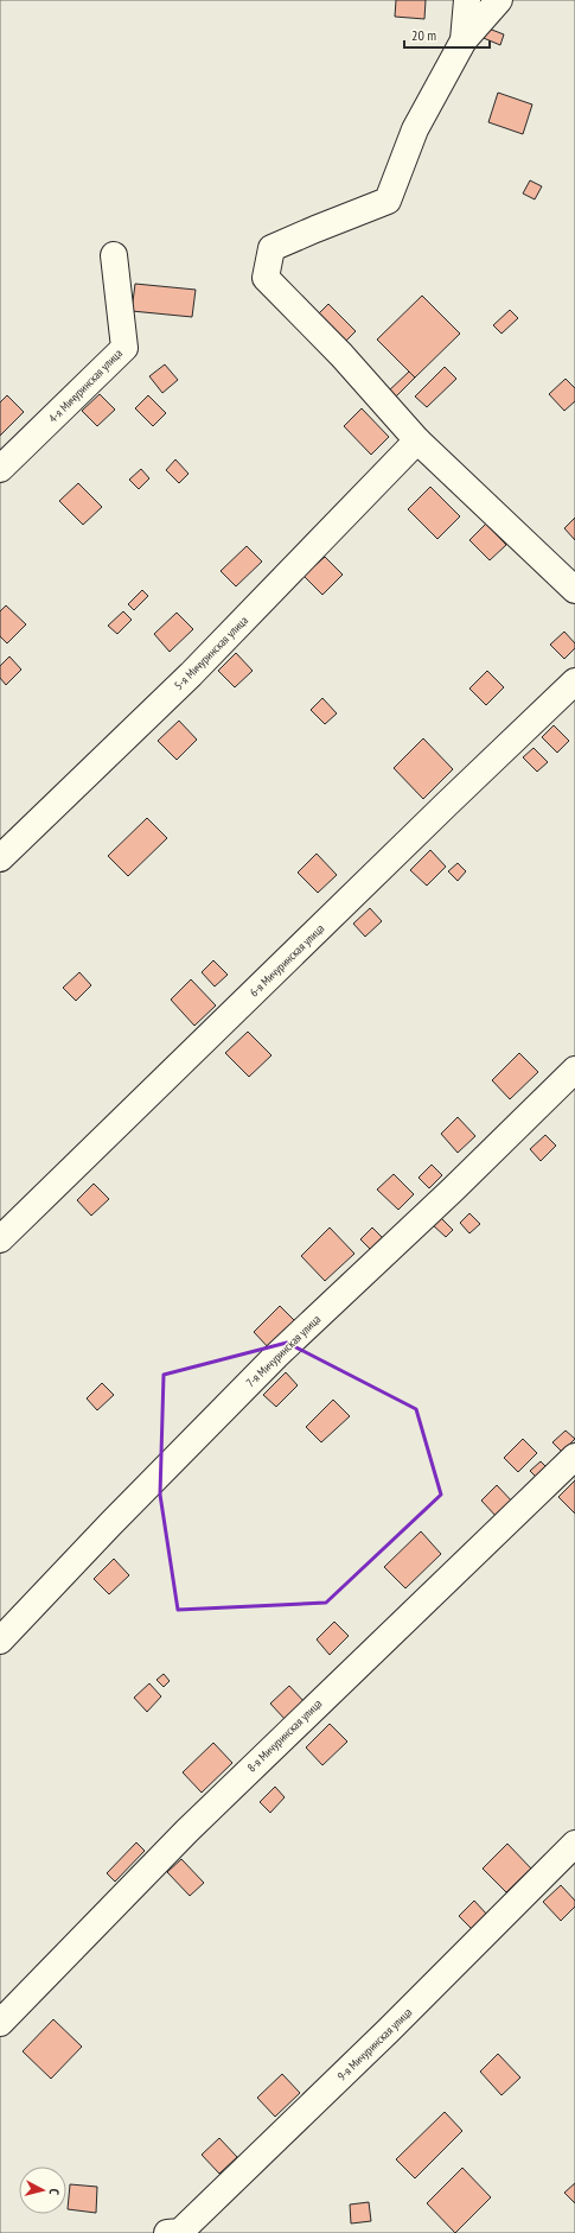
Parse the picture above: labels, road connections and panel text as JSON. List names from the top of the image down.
{
  "streets": {
    "lane": [
      "4-я Мичуринская улица",
      "5-я Мичуринская улица",
      "6-я Мичуринская улица",
      "7-я Мичуринская улица",
      "8-я Мичуринская улица",
      "9-я Мичуринская улица"
    ]
  },
  "scale_bar": "20 m",
  "north": "right"
}
